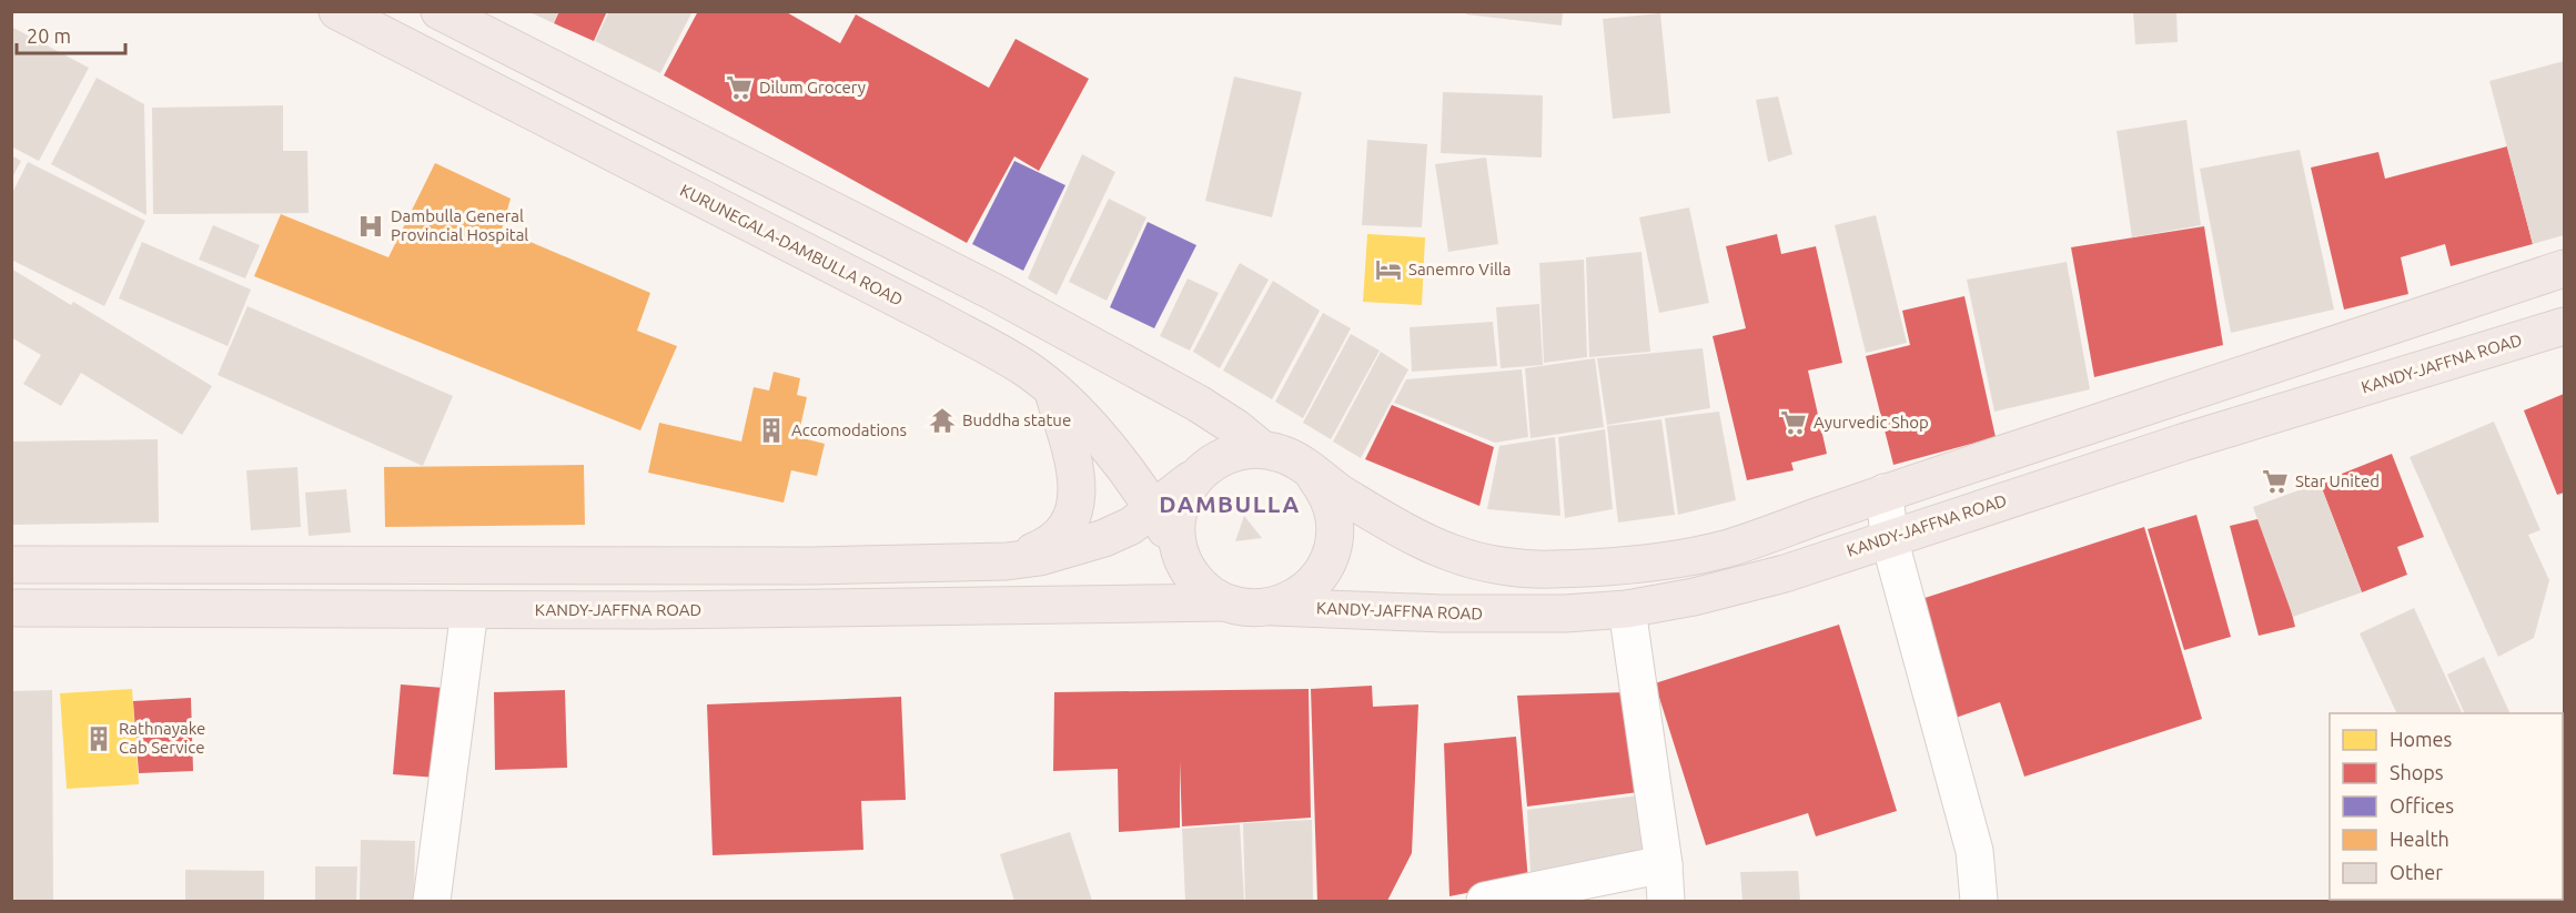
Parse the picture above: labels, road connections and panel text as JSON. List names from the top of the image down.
{
  "streets": {
    "highway": ["KURUNEGALA-DAMBULLA ROAD", "KANDY-JAFFNA ROAD"]
  },
  "crossings": [
    ["KURUNEGALA-DAMBULLA ROAD", "KANDY-JAFFNA ROAD"]
  ],
  "districts": ["DAMBULLA"],
  "places": {
    "supermarket": ["Dilum Grocery", "Ayurvedic Shop", "Star United"],
    "hospital": ["Dambulla General Provincial Hospital"],
    "hotel": ["Sanemro Villa"],
    "temple": ["Buddha statue"],
    "building": ["Accomodations", "Rathnayake Cab Service"]
  },
  "legend": [
    "Homes",
    "Shops",
    "Offices",
    "Health",
    "Other"
  ],
  "scale_bar": "20 m"
}
